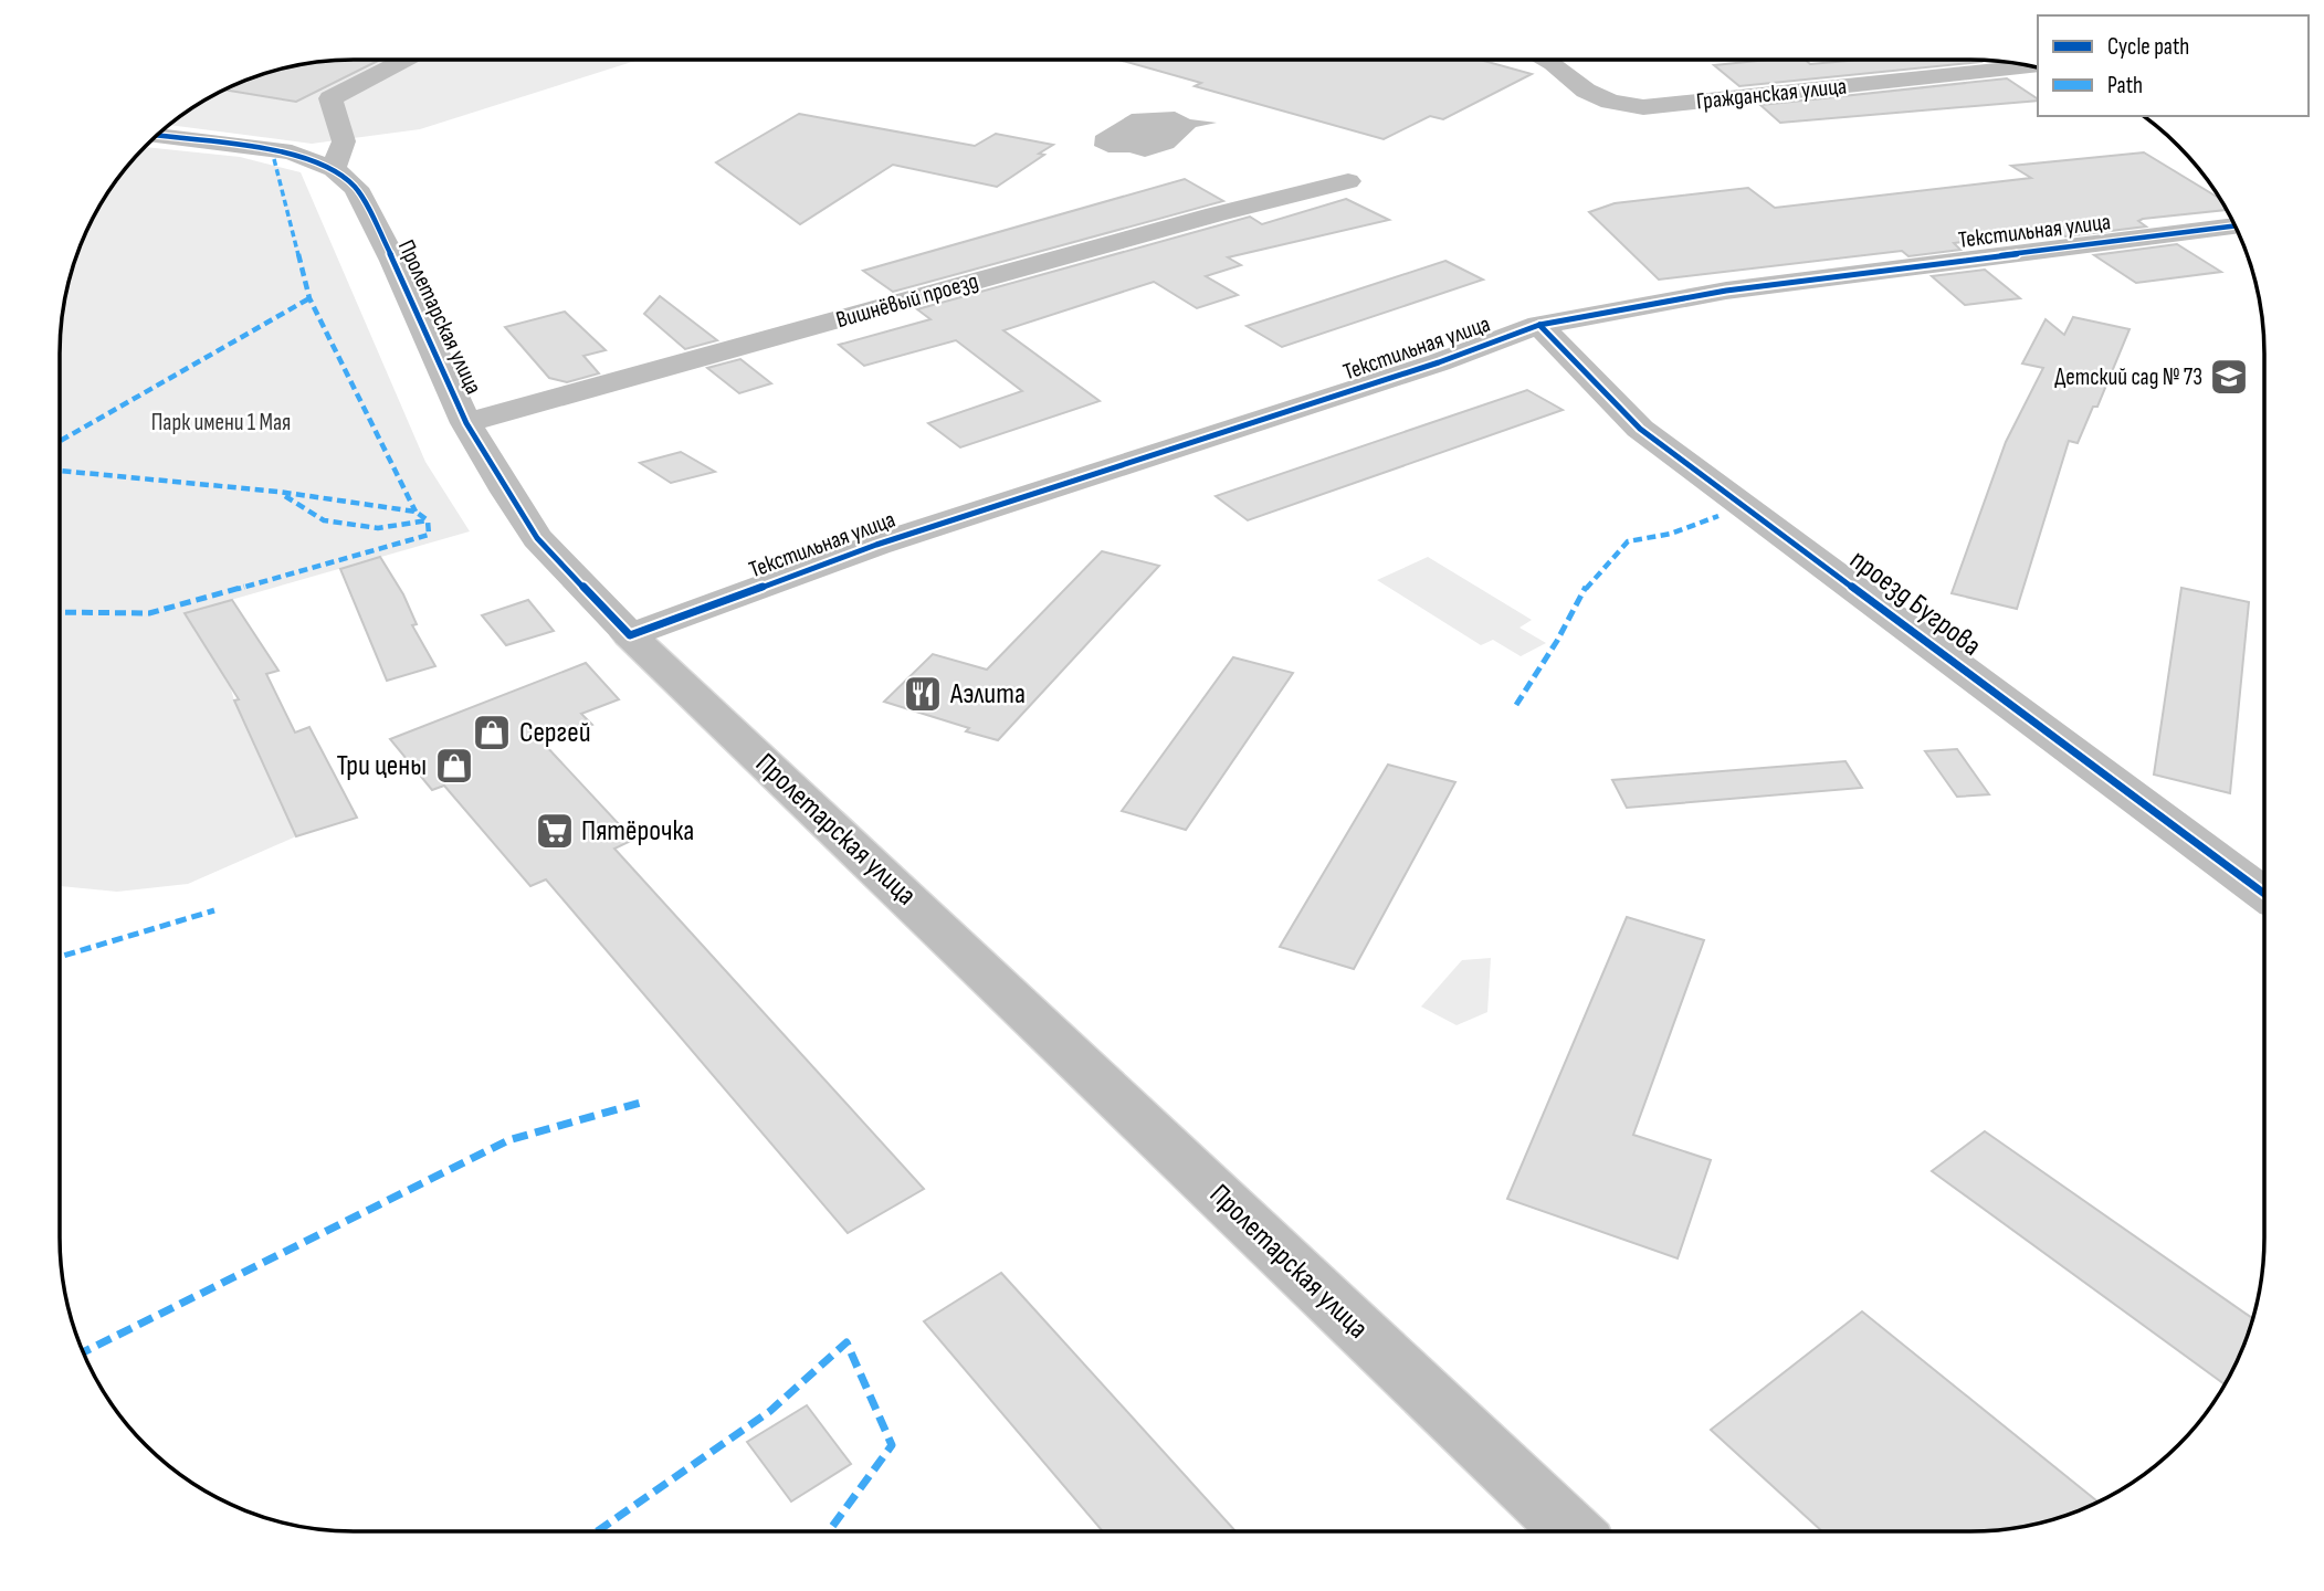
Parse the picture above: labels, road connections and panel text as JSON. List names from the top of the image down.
{
  "streets": {
    "street": [
      "Гражданская улица",
      "Текстильная улица",
      "Вишнёвый проезд",
      "Пролетарская улица",
      "проезд Бугрова"
    ]
  },
  "crossings": [
    ["Текстильная улица", "Пролетарская улица"],
    ["Текстильная улица", "проезд Бугрова"],
    ["Вишнёвый проезд", "Пролетарская улица"]
  ],
  "parks": ["Парк имени 1 Мая"],
  "places": {
    "school or university": ["Детский сад № 73"],
    "restaurant": ["Аэлита"],
    "shop": ["Сергей", "Три цены"],
    "supermarket": ["Пятёрочка"]
  },
  "legend": ["Cycle path", "Path"]
}
